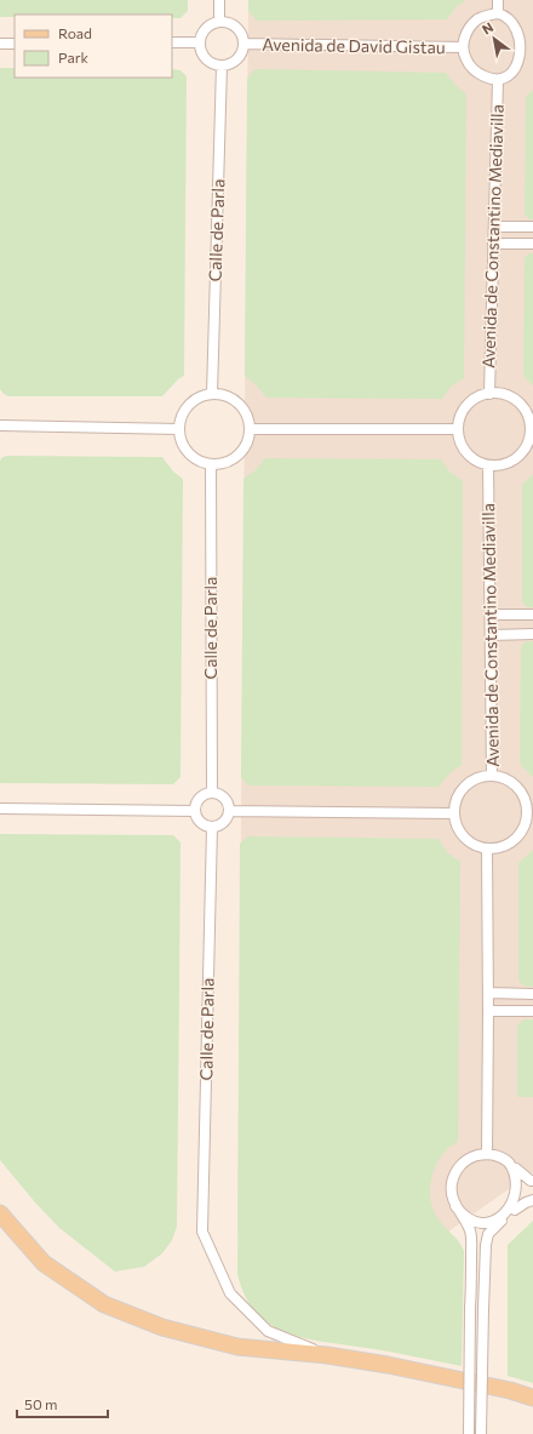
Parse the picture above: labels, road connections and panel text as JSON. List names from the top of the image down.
{
  "streets": {
    "street": ["Avenida de David Gistau", "Calle de Parla", "Avenida de Constantino Mediavilla"]
  },
  "crossings": [
    ["Avenida de David Gistau", "Calle de Parla"]
  ],
  "legend": ["Road", "Park"],
  "scale_bar": "50 m",
  "north": "top left"
}
